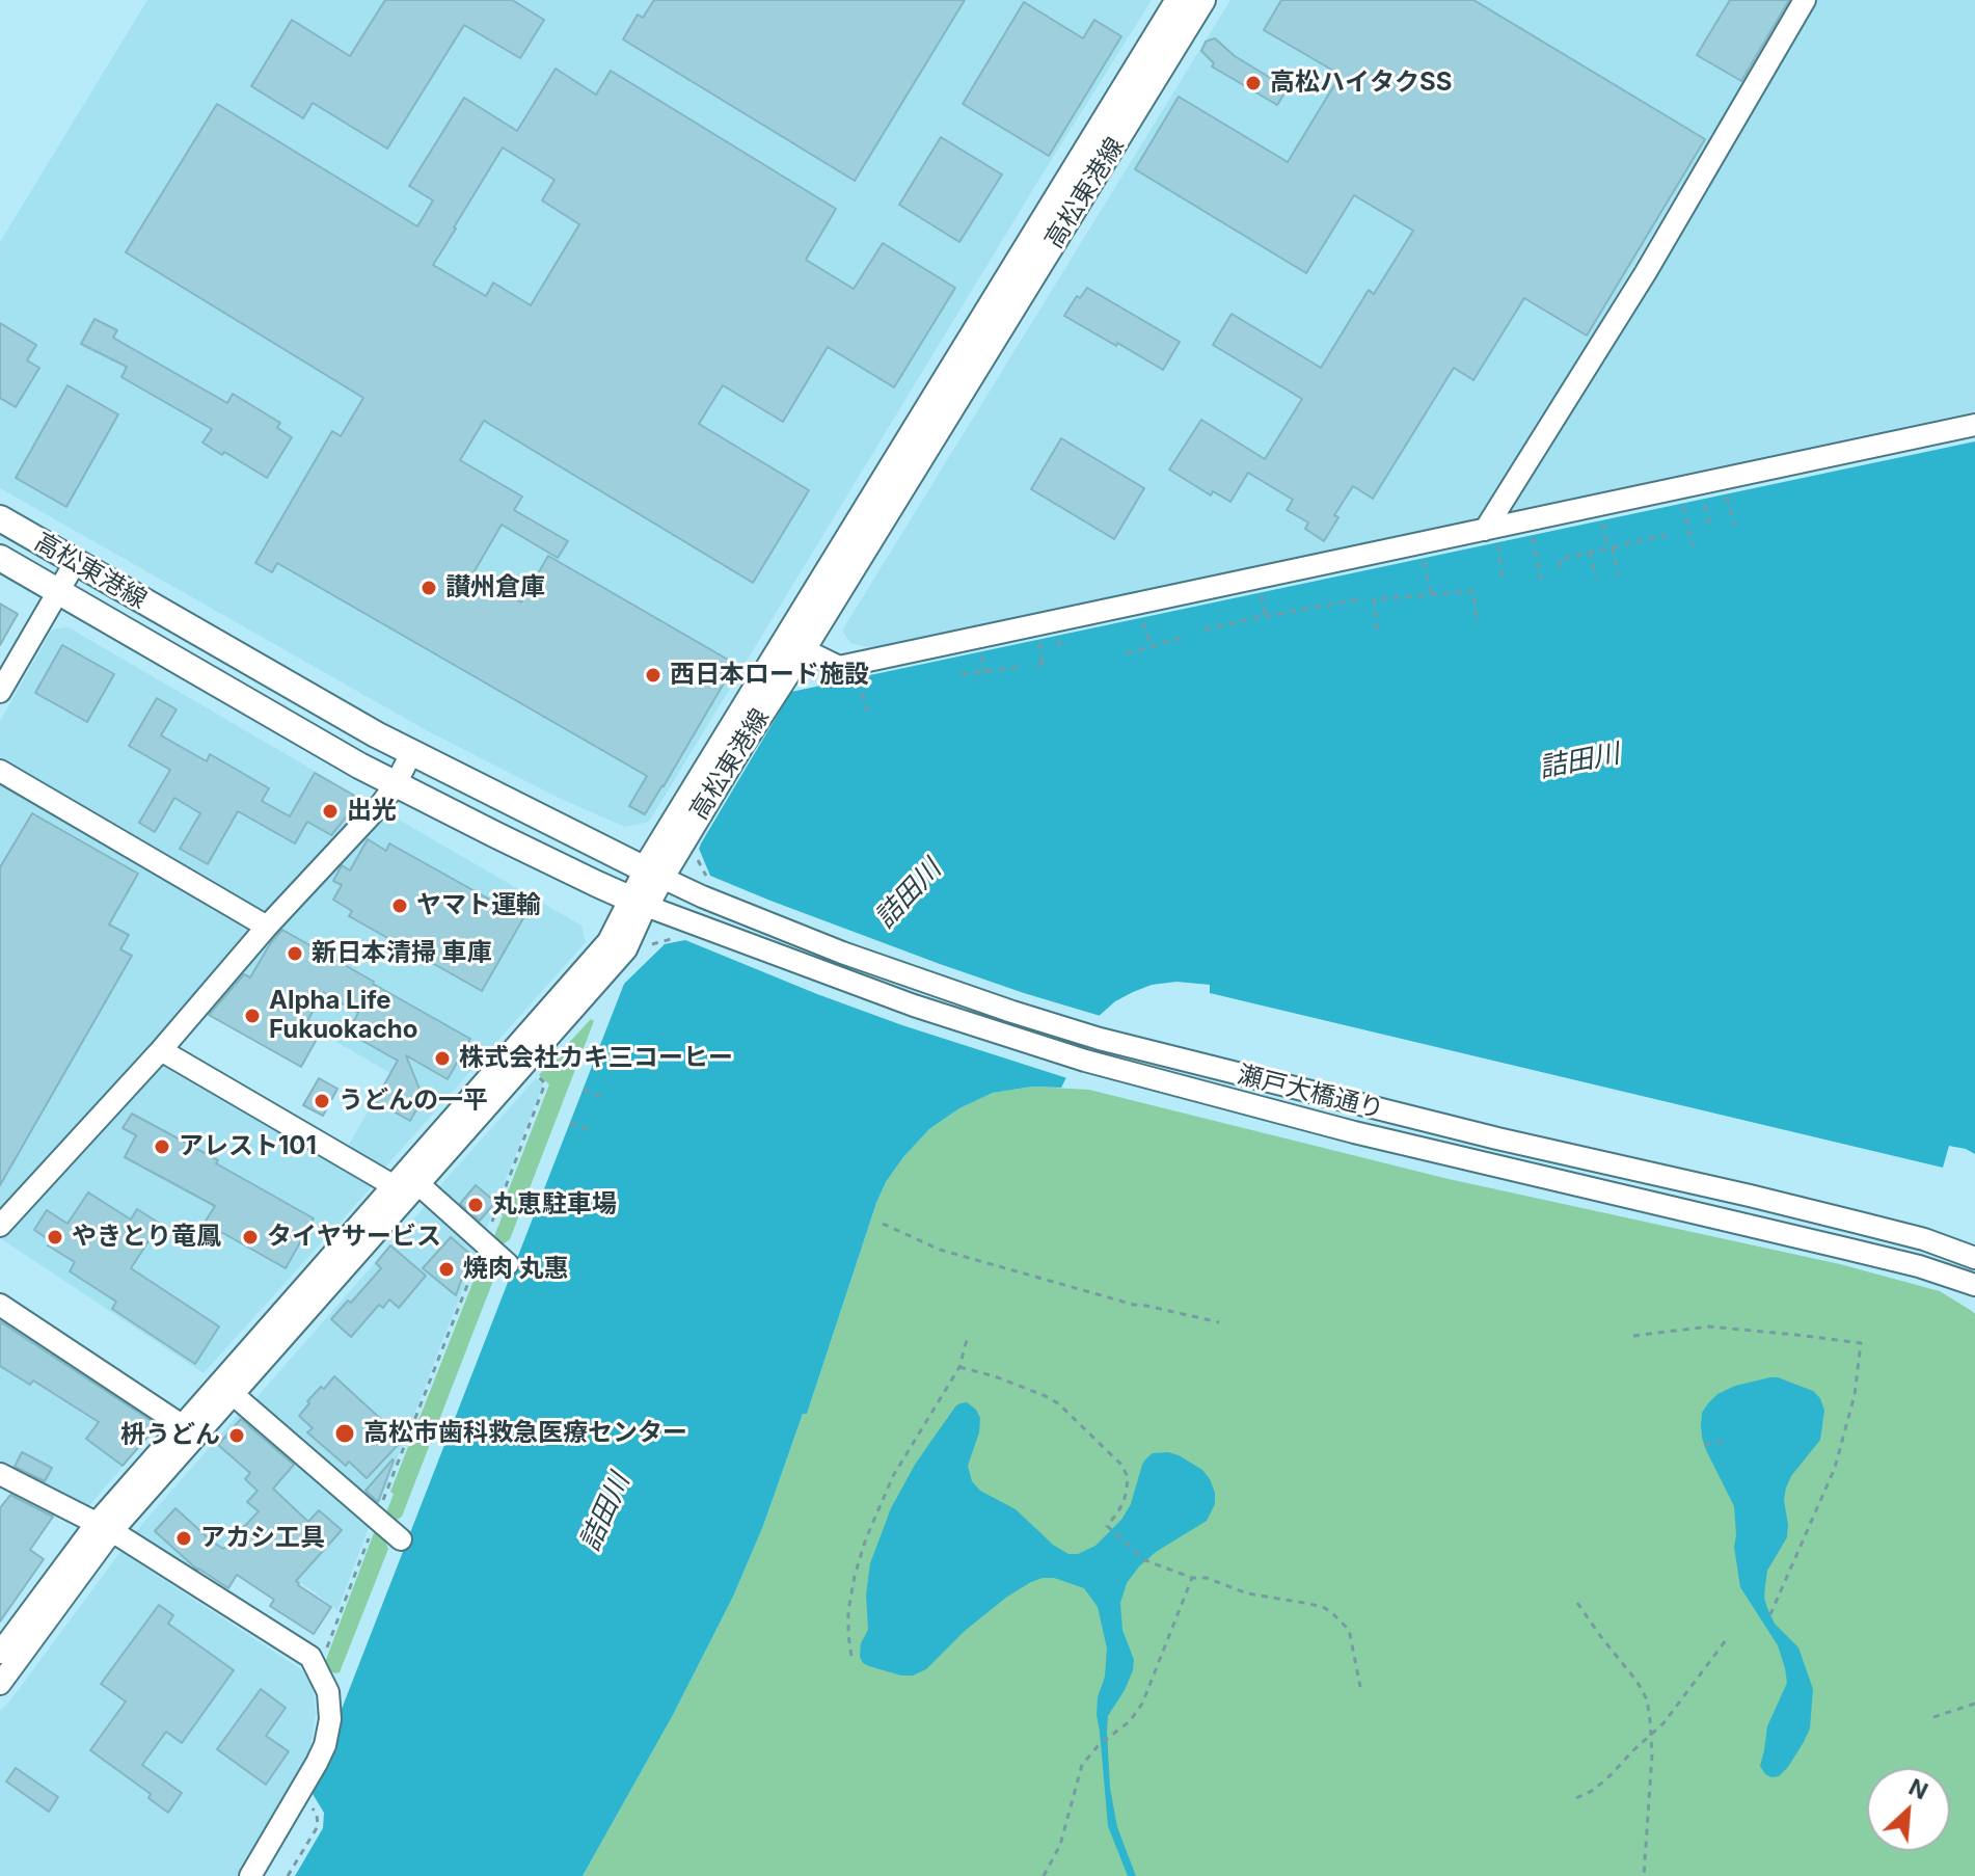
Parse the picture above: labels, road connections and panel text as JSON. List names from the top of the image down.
{
  "streets": {
    "main road": ["高松東港線"],
    "street": ["瀬戸大橋通り"]
  },
  "crossings": [
    ["高松東港線", "瀬戸大橋通り"]
  ],
  "water": ["詰田川"],
  "places": [
    "高松ハイタクSS",
    "讃州倉庫",
    "西日本ロード施設",
    "出光",
    "ヤマト運輸",
    "新日本清掃 車庫",
    "Alpha Life Fukuokacho",
    "株式会社カキ三コーヒー",
    "うどんの一平",
    "アレスト101",
    "丸恵駐車場",
    "やきとり竜鳳",
    "タイヤサービス",
    "焼肉 丸惠",
    "高松市歯科救急医療センター",
    "枡うどん",
    "アカシ工具"
  ],
  "north": "top right"
}
